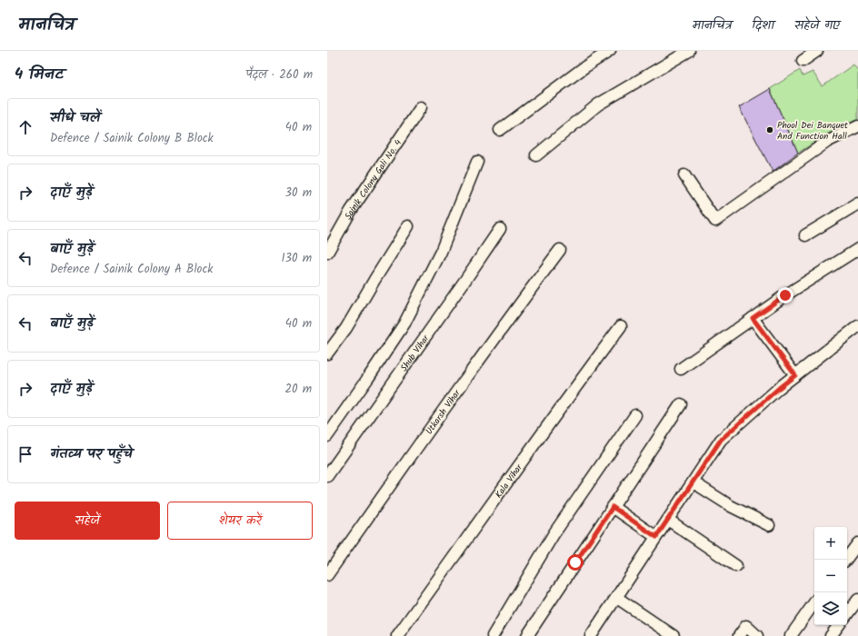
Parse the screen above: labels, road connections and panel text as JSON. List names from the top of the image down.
{
  "streets": {
    "street": [
      "Sainik Colony Gali No. 4",
      "Shub Vihar",
      "Utkarsh Vihar",
      "Kala Vihar"
    ]
  },
  "places": ["Phool Dei Banquet And Function Hall"],
  "page": {
    "header": "मानचित्र",
    "nav": ["मानचित्र", "दिशा", "सहेजे गए"],
    "heading": ["4 मिनट", "पैदल · 260 m"],
    "list": [
      ["सीधे चलें", "Defence / Sainik Colony B Block", "40 m"],
      ["दाएँ मुड़ें", "30 m"],
      ["बाएँ मुड़ें", "Defence / Sainik Colony A Block", "130 m"],
      ["बाएँ मुड़ें", "40 m"],
      ["दाएँ मुड़ें", "20 m"],
      "गंतव्य पर पहुँचे"
    ],
    "buttons": ["सहेजें", "शेयर करें"],
    "map_buttons": ["+", "−"]
  }
}
